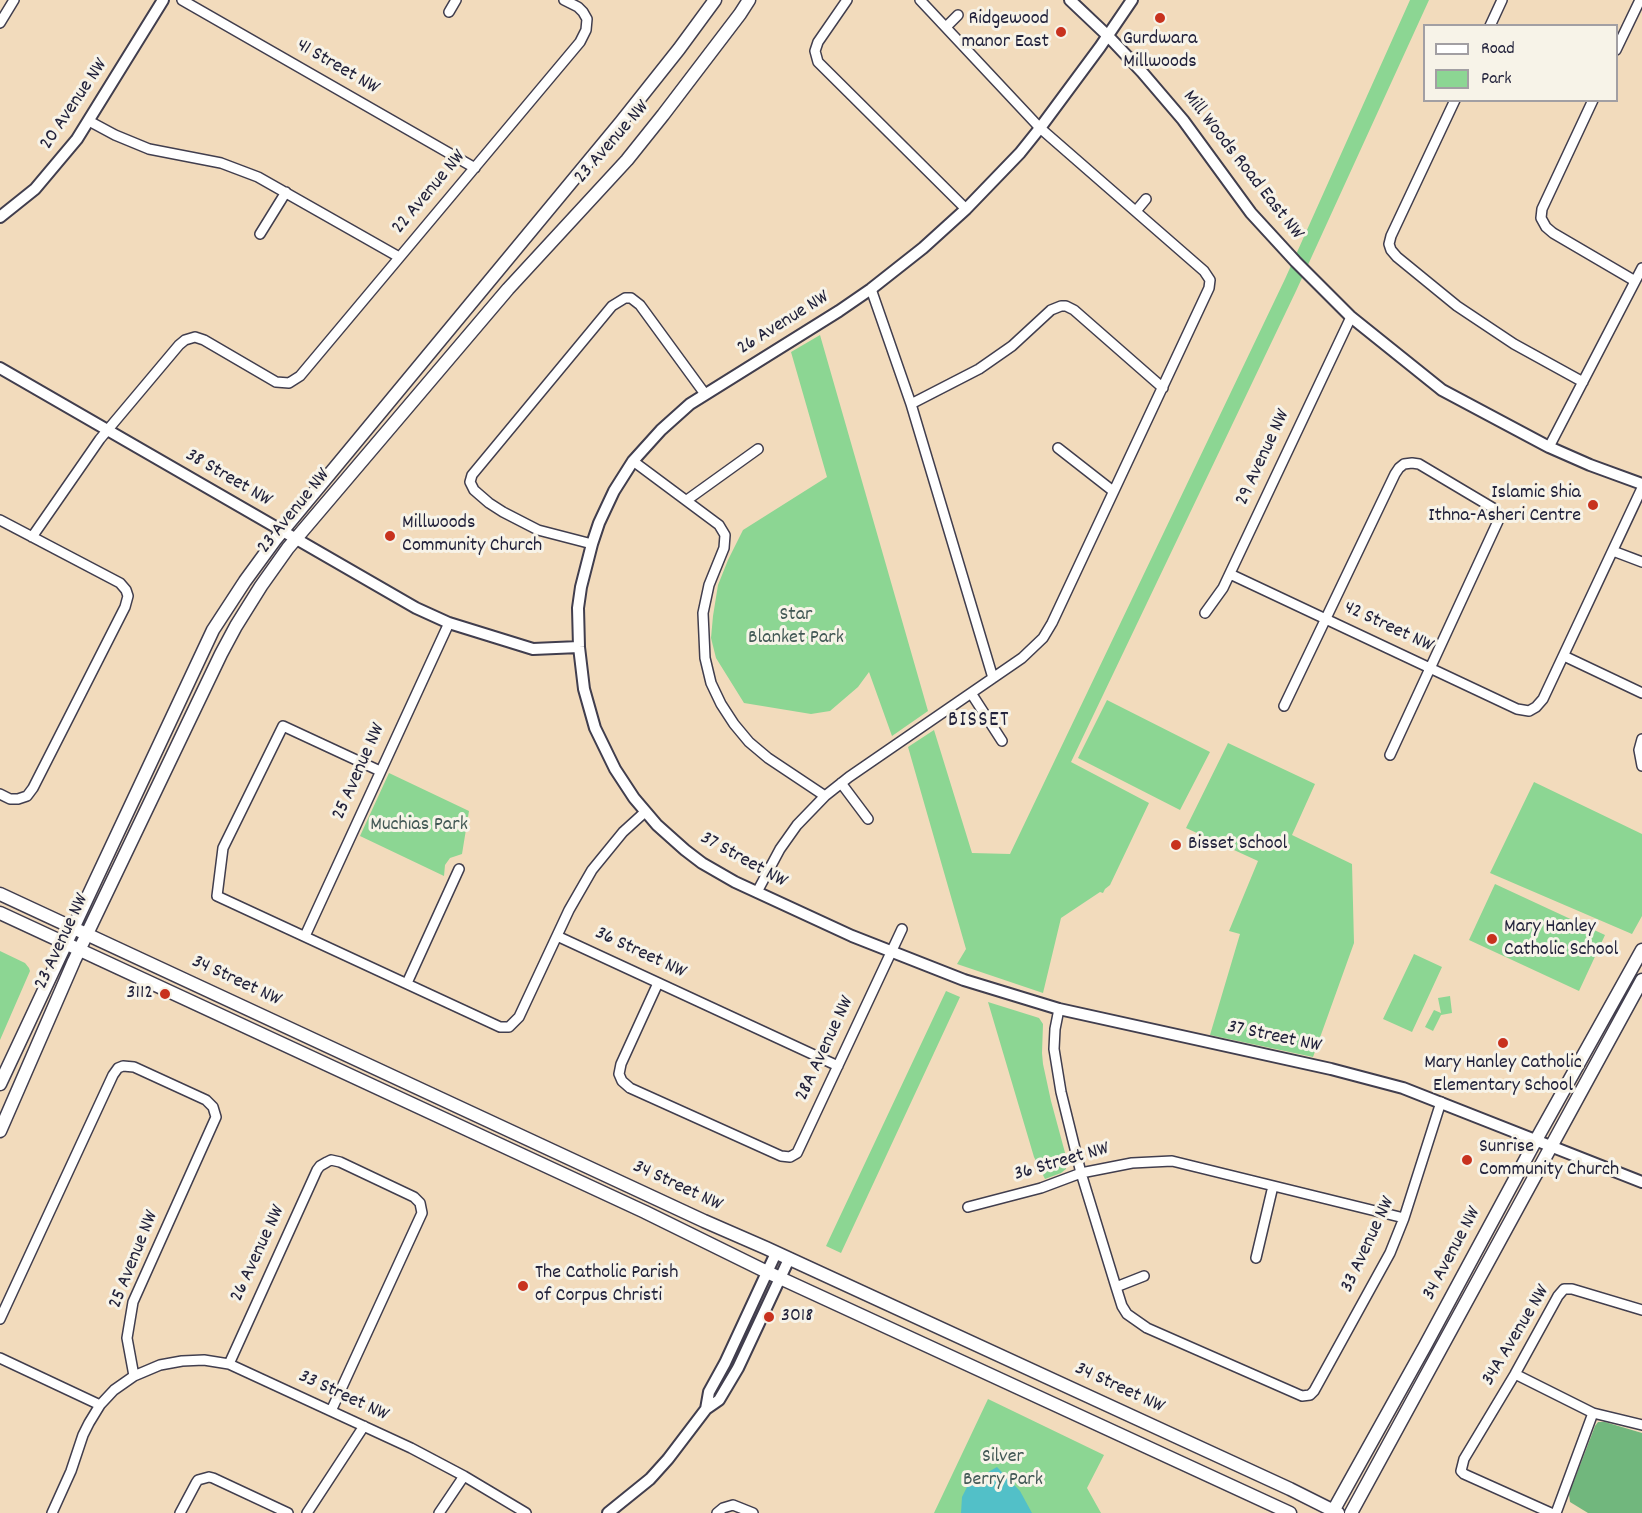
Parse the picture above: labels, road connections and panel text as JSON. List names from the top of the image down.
{
  "streets": {
    "main road": ["23 Avenue NW", "34 Street NW", "34 Avenue NW"],
    "street": [
      "41 Street NW",
      "20 Avenue NW",
      "Mill Woods Road East NW",
      "22 Avenue NW",
      "26 Avenue NW",
      "29 Avenue NW",
      "38 Street NW",
      "42 Street NW",
      "25 Avenue NW",
      "37 Street NW",
      "36 Street NW",
      "28A Avenue NW",
      "33 Avenue NW",
      "34A Avenue NW",
      "33 Street NW"
    ]
  },
  "crossings": [
    ["41 Street NW", "22 Avenue NW"],
    ["23 Avenue NW", "38 Street NW"],
    ["23 Avenue NW", "34 Street NW"],
    ["Mill Woods Road East NW", "26 Avenue NW"],
    ["Mill Woods Road East NW", "29 Avenue NW"],
    ["22 Avenue NW", "38 Street NW"],
    ["26 Avenue NW", "38 Street NW"],
    ["26 Avenue NW", "37 Street NW"],
    ["26 Avenue NW", "33 Street NW"],
    ["29 Avenue NW", "42 Street NW"],
    ["38 Street NW", "25 Avenue NW"],
    ["25 Avenue NW", "33 Street NW"],
    ["37 Street NW", "28A Avenue NW"],
    ["37 Street NW", "33 Avenue NW"],
    ["37 Street NW", "34 Avenue NW"],
    ["36 Street NW", "28A Avenue NW"],
    ["36 Street NW", "33 Avenue NW"],
    ["34 Street NW", "34 Avenue NW"]
  ],
  "districts": ["BISSET"],
  "parks": ["Star Blanket Park", "Muchias Park", "Silver Berry Park"],
  "places": [
    "Gurdwara Millwoods",
    "Ridgewood manor East",
    "Islamic Shia Ithna-Asheri Centre",
    "Millwoods Community Church",
    "Bisset School",
    "Mary Hanley Catholic School",
    "3112",
    "Mary Hanley Catholic Elementary School",
    "Sunrise Community Church",
    "The Catholic Parish of Corpus Christi",
    "3018"
  ],
  "legend": ["Road", "Park"]
}
